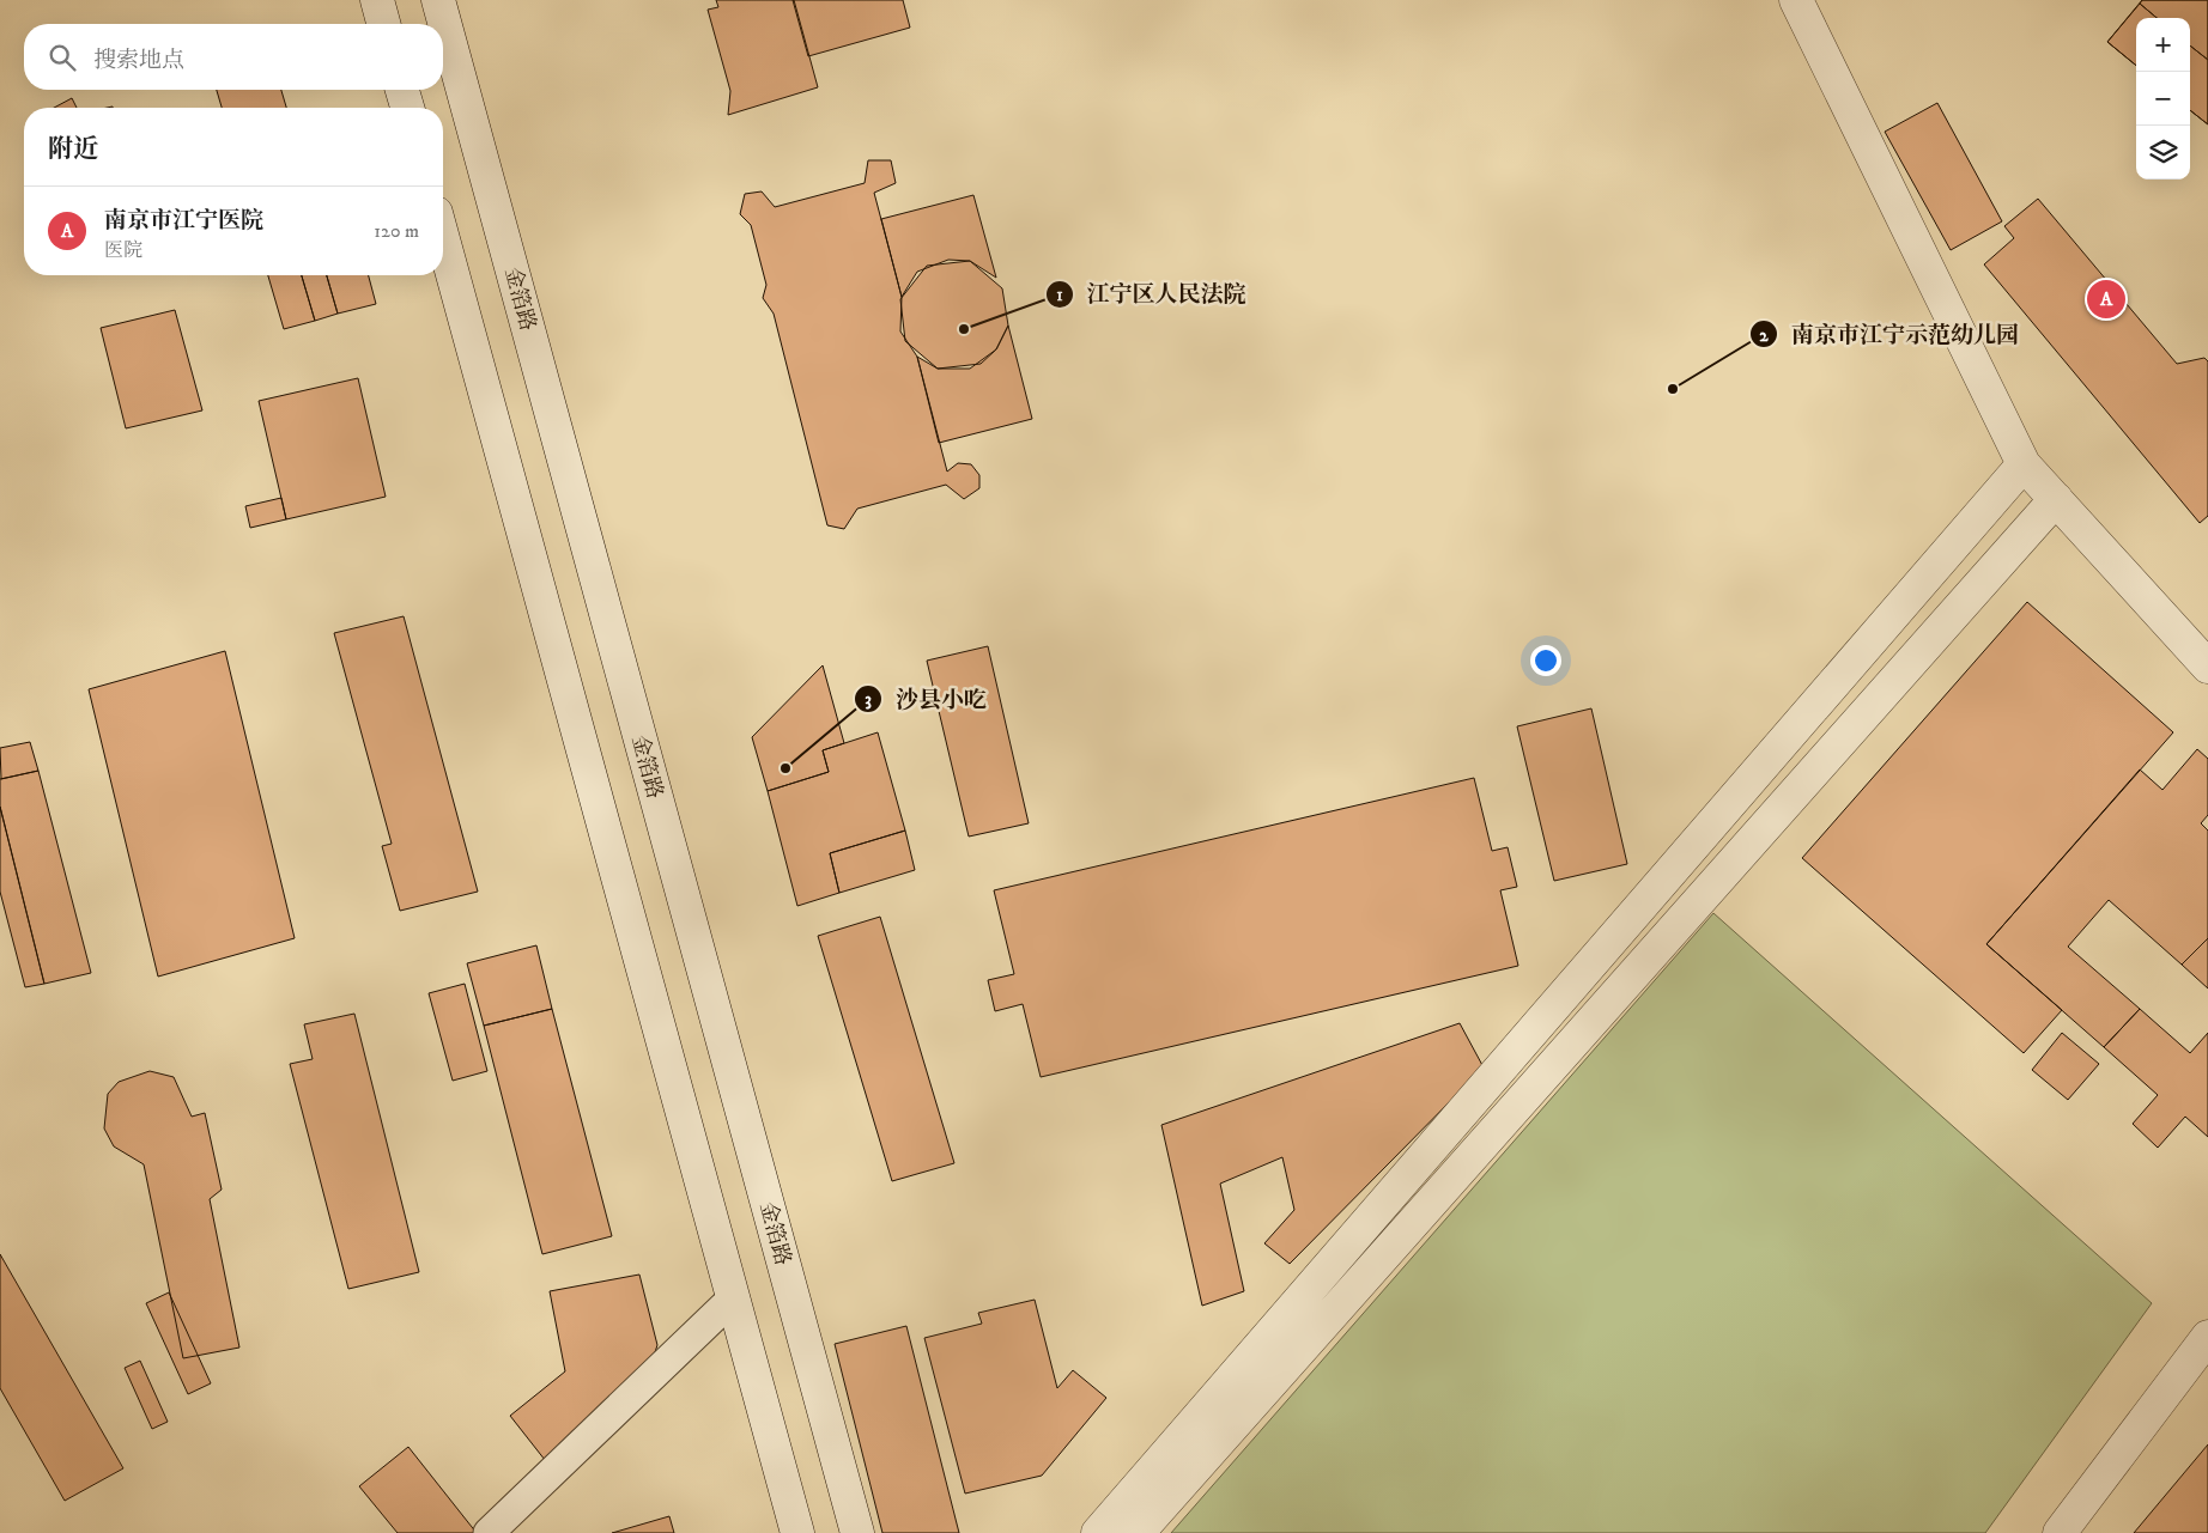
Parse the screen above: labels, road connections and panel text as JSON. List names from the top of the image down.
{
  "streets": {
    "street": ["金箔路"]
  },
  "places": ["江宁区人民法院", "南京市江宁示范幼儿园", "沙县小吃"],
  "page": {
    "map_buttons": ["+", "−"],
    "search": "搜索地点",
    "heading": "附近",
    "list": [
      {
        "mark": "A",
        "name": "南京市江宁医院",
        "note": "医院",
        "value": "120 m"
      }
    ],
    "pins": "A"
  }
}
